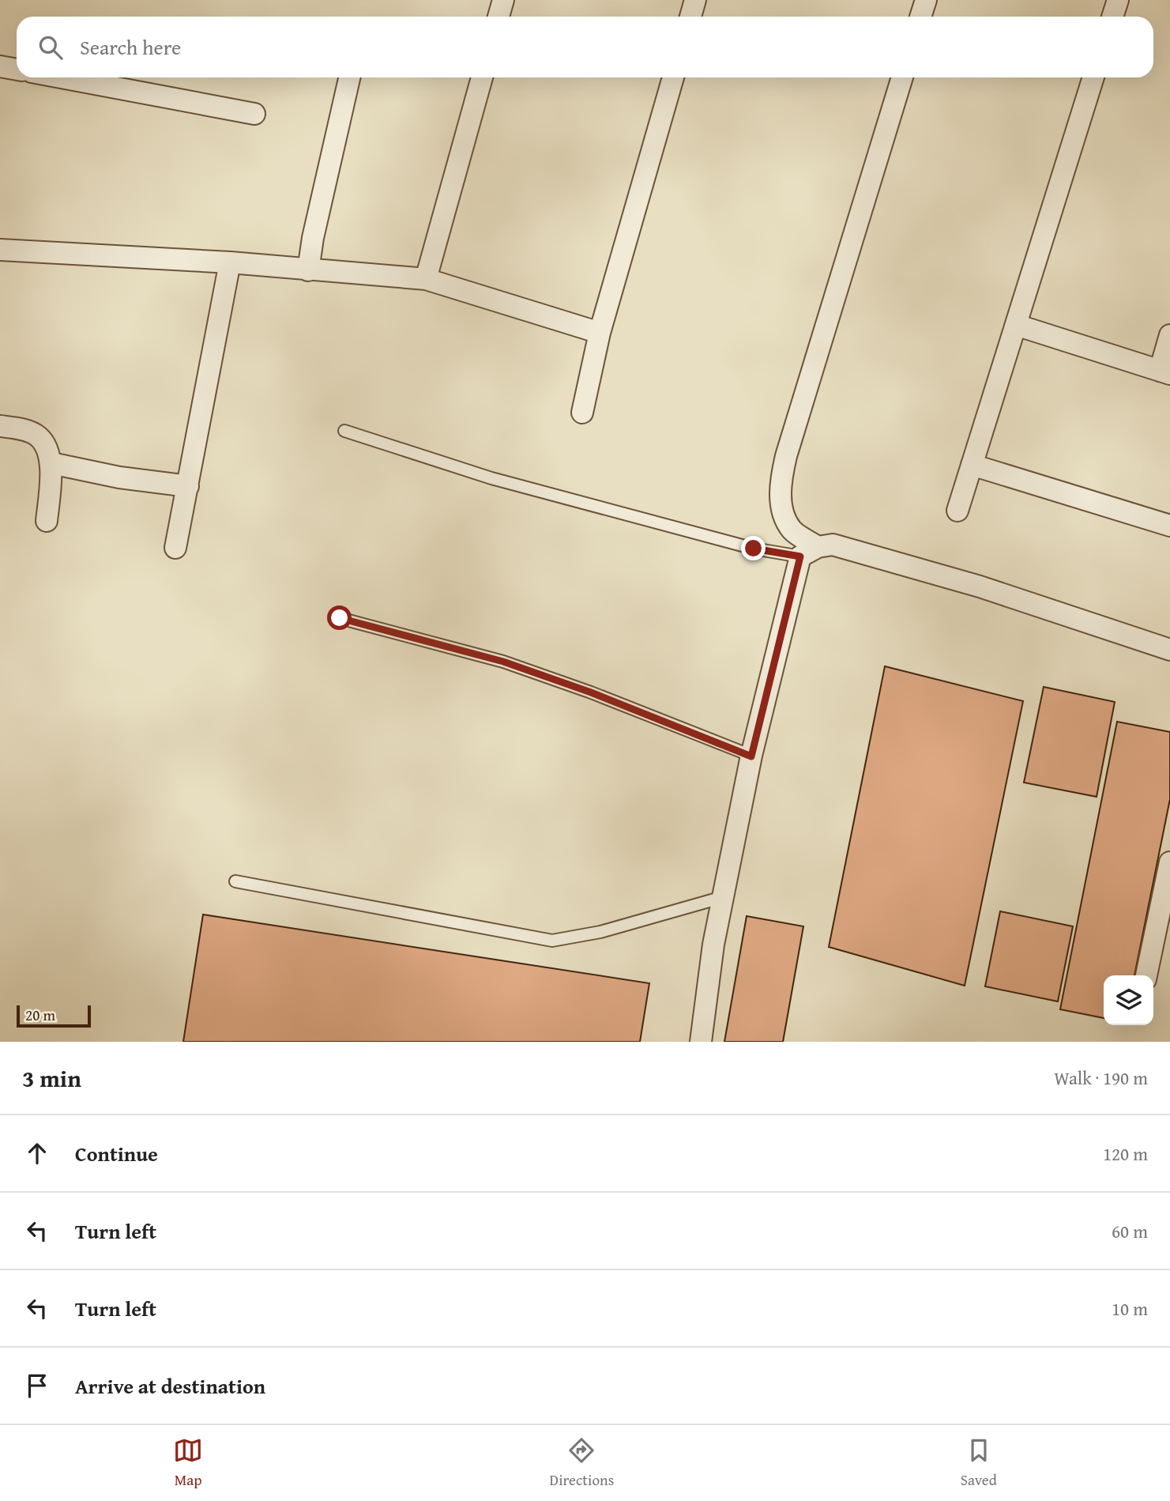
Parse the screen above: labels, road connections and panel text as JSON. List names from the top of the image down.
{
  "scale_bar": "20 m",
  "page": {
    "search": "Search here",
    "scale": "20 m",
    "heading": ["3 min", "Walk · 190 m"],
    "list": [
      ["Continue", "120 m"],
      ["Turn left", "60 m"],
      ["Turn left", "10 m"],
      "Arrive at destination"
    ],
    "nav": ["Map", "Directions", "Saved"]
  }
}
